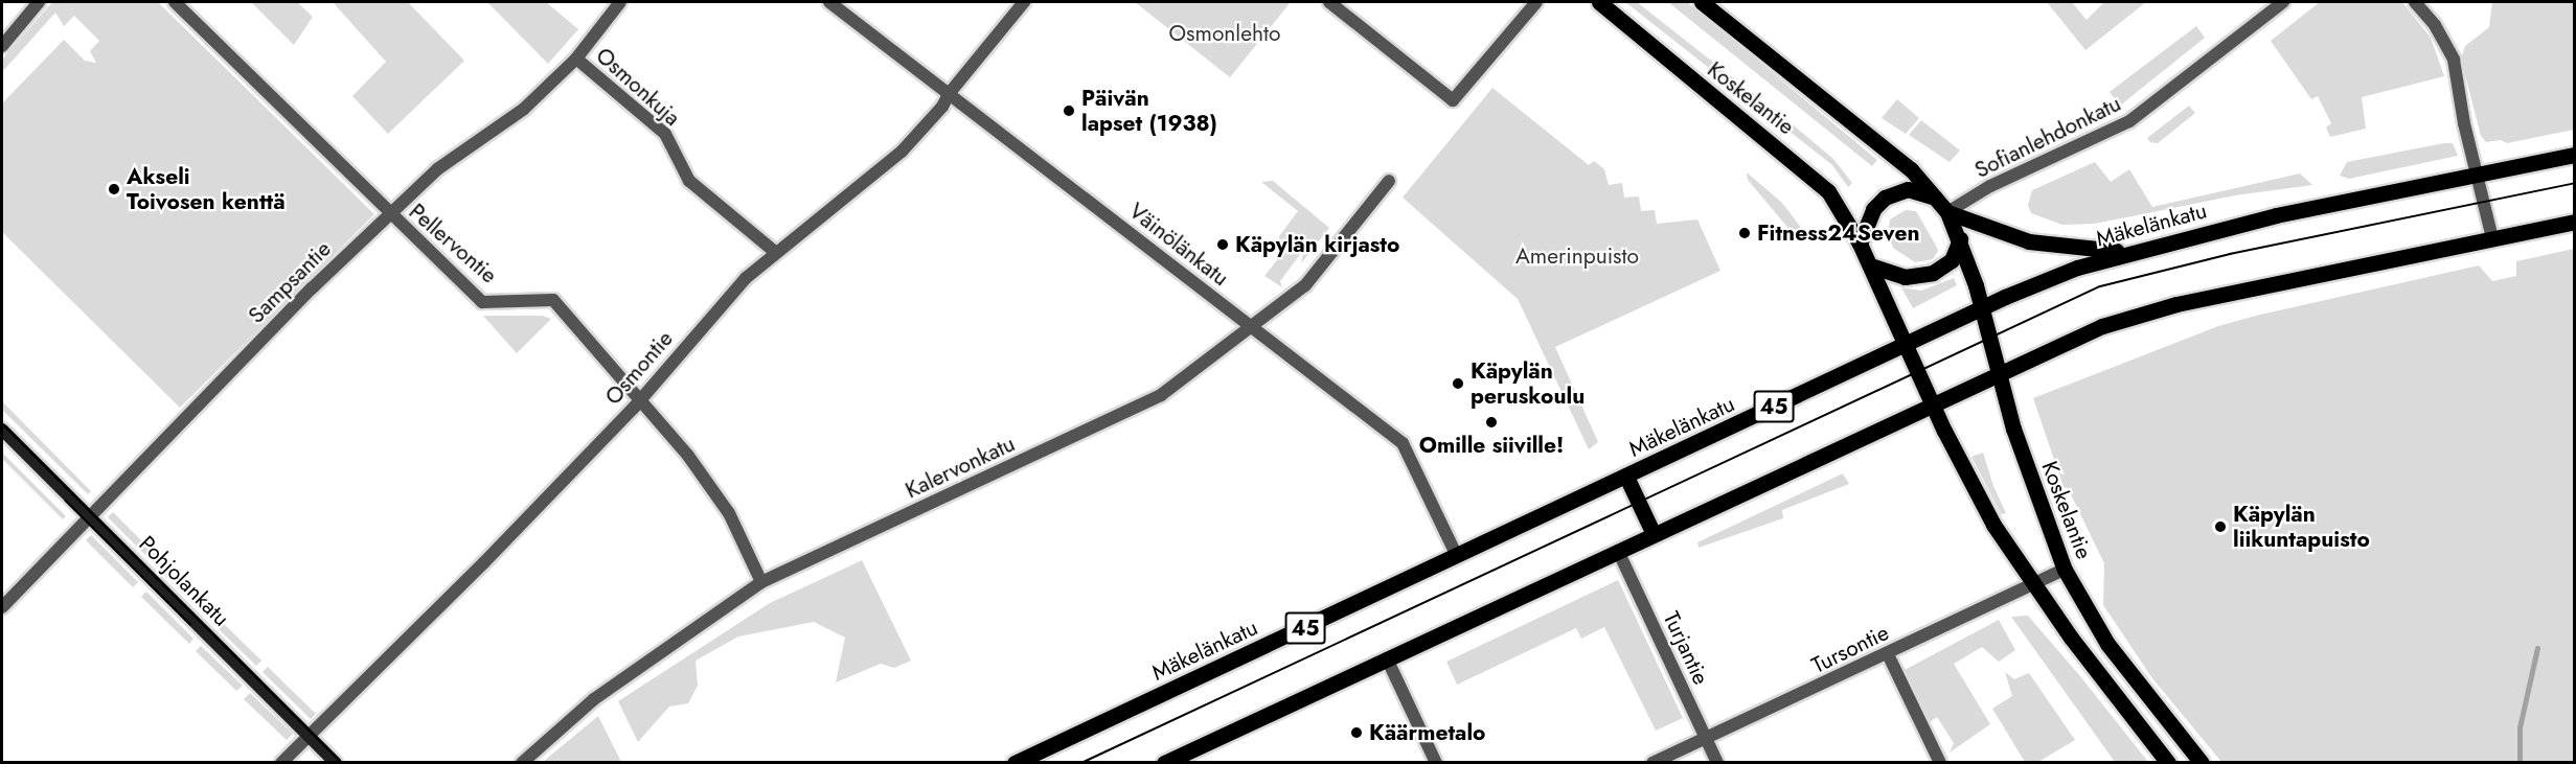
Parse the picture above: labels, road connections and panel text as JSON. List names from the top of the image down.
{
  "streets": {
    "main road": ["Koskelantie", "Mäkelänkatu", "45"],
    "street": [
      "Osmonkuja",
      "Sofianlehdonkatu",
      "Pellervontie",
      "Väinölänkatu",
      "Sampsantie",
      "Osmontie",
      "Kalervonkatu",
      "Pohjolankatu",
      "Turjantie",
      "Tursontie"
    ]
  },
  "crossings": [
    ["Osmonkuja", "Sampsantie"],
    ["Osmonkuja", "Osmontie"],
    ["Koskelantie", "Sofianlehdonkatu"],
    ["Koskelantie", "Mäkelänkatu"],
    ["Koskelantie", "Tursontie"],
    ["Mäkelänkatu", "Väinölänkatu"],
    ["Pellervontie", "Sampsantie"],
    ["Pellervontie", "Osmontie"],
    ["Pellervontie", "Kalervonkatu"],
    ["Väinölänkatu", "Osmontie"],
    ["Väinölänkatu", "Kalervonkatu"],
    ["Sampsantie", "Pohjolankatu"],
    ["Osmontie", "Pohjolankatu"],
    ["Turjantie", "Tursontie"]
  ],
  "parks": ["Osmonlehto", "Amerinpuisto"],
  "places": [
    "Päivän lapset (1938)",
    "Akseli Toivosen kenttä",
    "Fitness24Seven",
    "Käpylän kirjasto",
    "Käpylän peruskoulu",
    "Omille siiville!",
    "Käpylän liikuntapuisto",
    "Käärmetalo"
  ]
}
